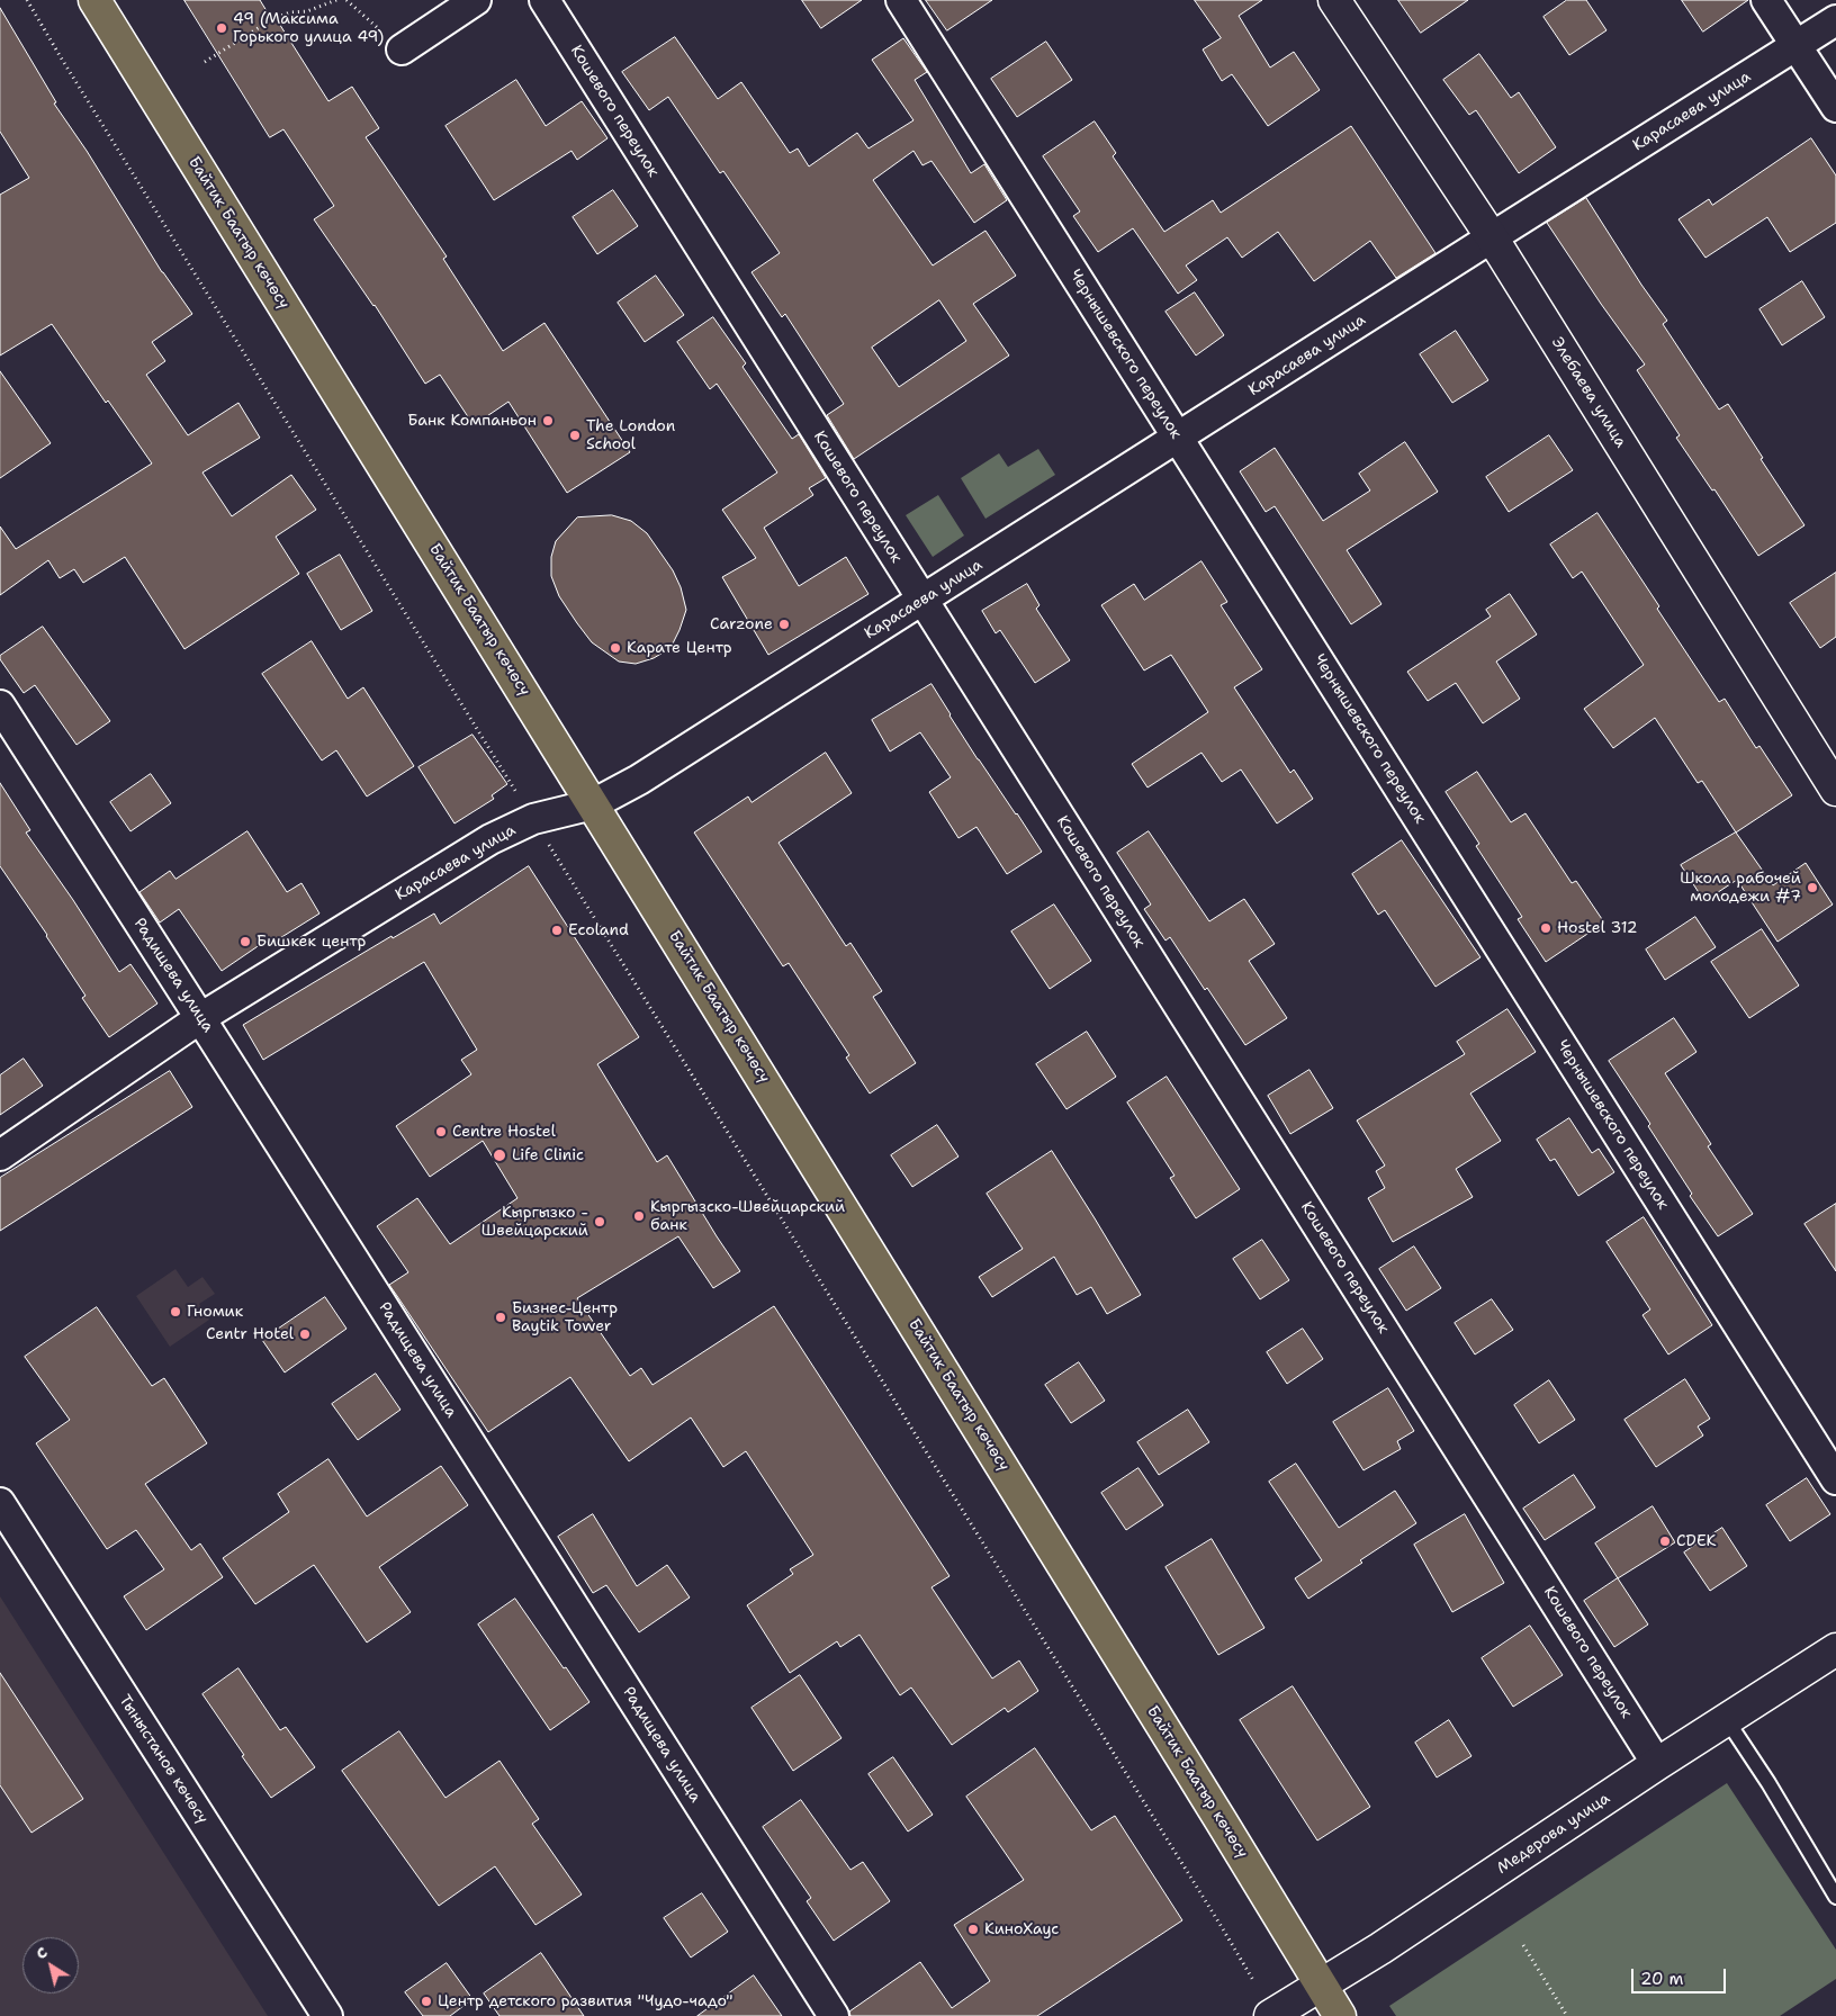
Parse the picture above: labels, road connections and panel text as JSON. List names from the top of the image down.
{
  "streets": {
    "main road": ["Байтик Баатыр көчөсү"],
    "street": [
      "Кошевого переулок",
      "Карасаева улица",
      "Чернышевского переулок",
      "Элебаева улица",
      "Радищева улица",
      "Тыныстанов көчөсү",
      "Медерова улица"
    ]
  },
  "crossings": [
    ["Кошевого переулок", "Карасаева улица"],
    ["Кошевого переулок", "Медерова улица"],
    ["Карасаева улица", "Байтик Баатыр көчөсү"],
    ["Карасаева улица", "Чернышевского переулок"],
    ["Карасаева улица", "Элебаева улица"],
    ["Карасаева улица", "Радищева улица"],
    ["Байтик Баатыр көчөсү", "Медерова улица"]
  ],
  "places": [
    "49 (Максима Горького улица 49)",
    "Банк Компаньон",
    "The London School",
    "Carzone",
    "Карате Центр",
    "Школа рабочей молодежи #7",
    "Hostel 312",
    "Ecoland",
    "Бишкек центр",
    "Centre Hostel",
    "Life Clinic",
    "Кыргызско-Швейцарский банк",
    "Кыргызко - Швейцарский",
    "Гномик",
    "Бизнес-Центр Baytik Tower",
    "Centr Hotel",
    "CDEK",
    "КиноХаус",
    "Центр детского развития \"Чудо-чадо\""
  ],
  "scale_bar": "20 m",
  "north": "top left"
}
